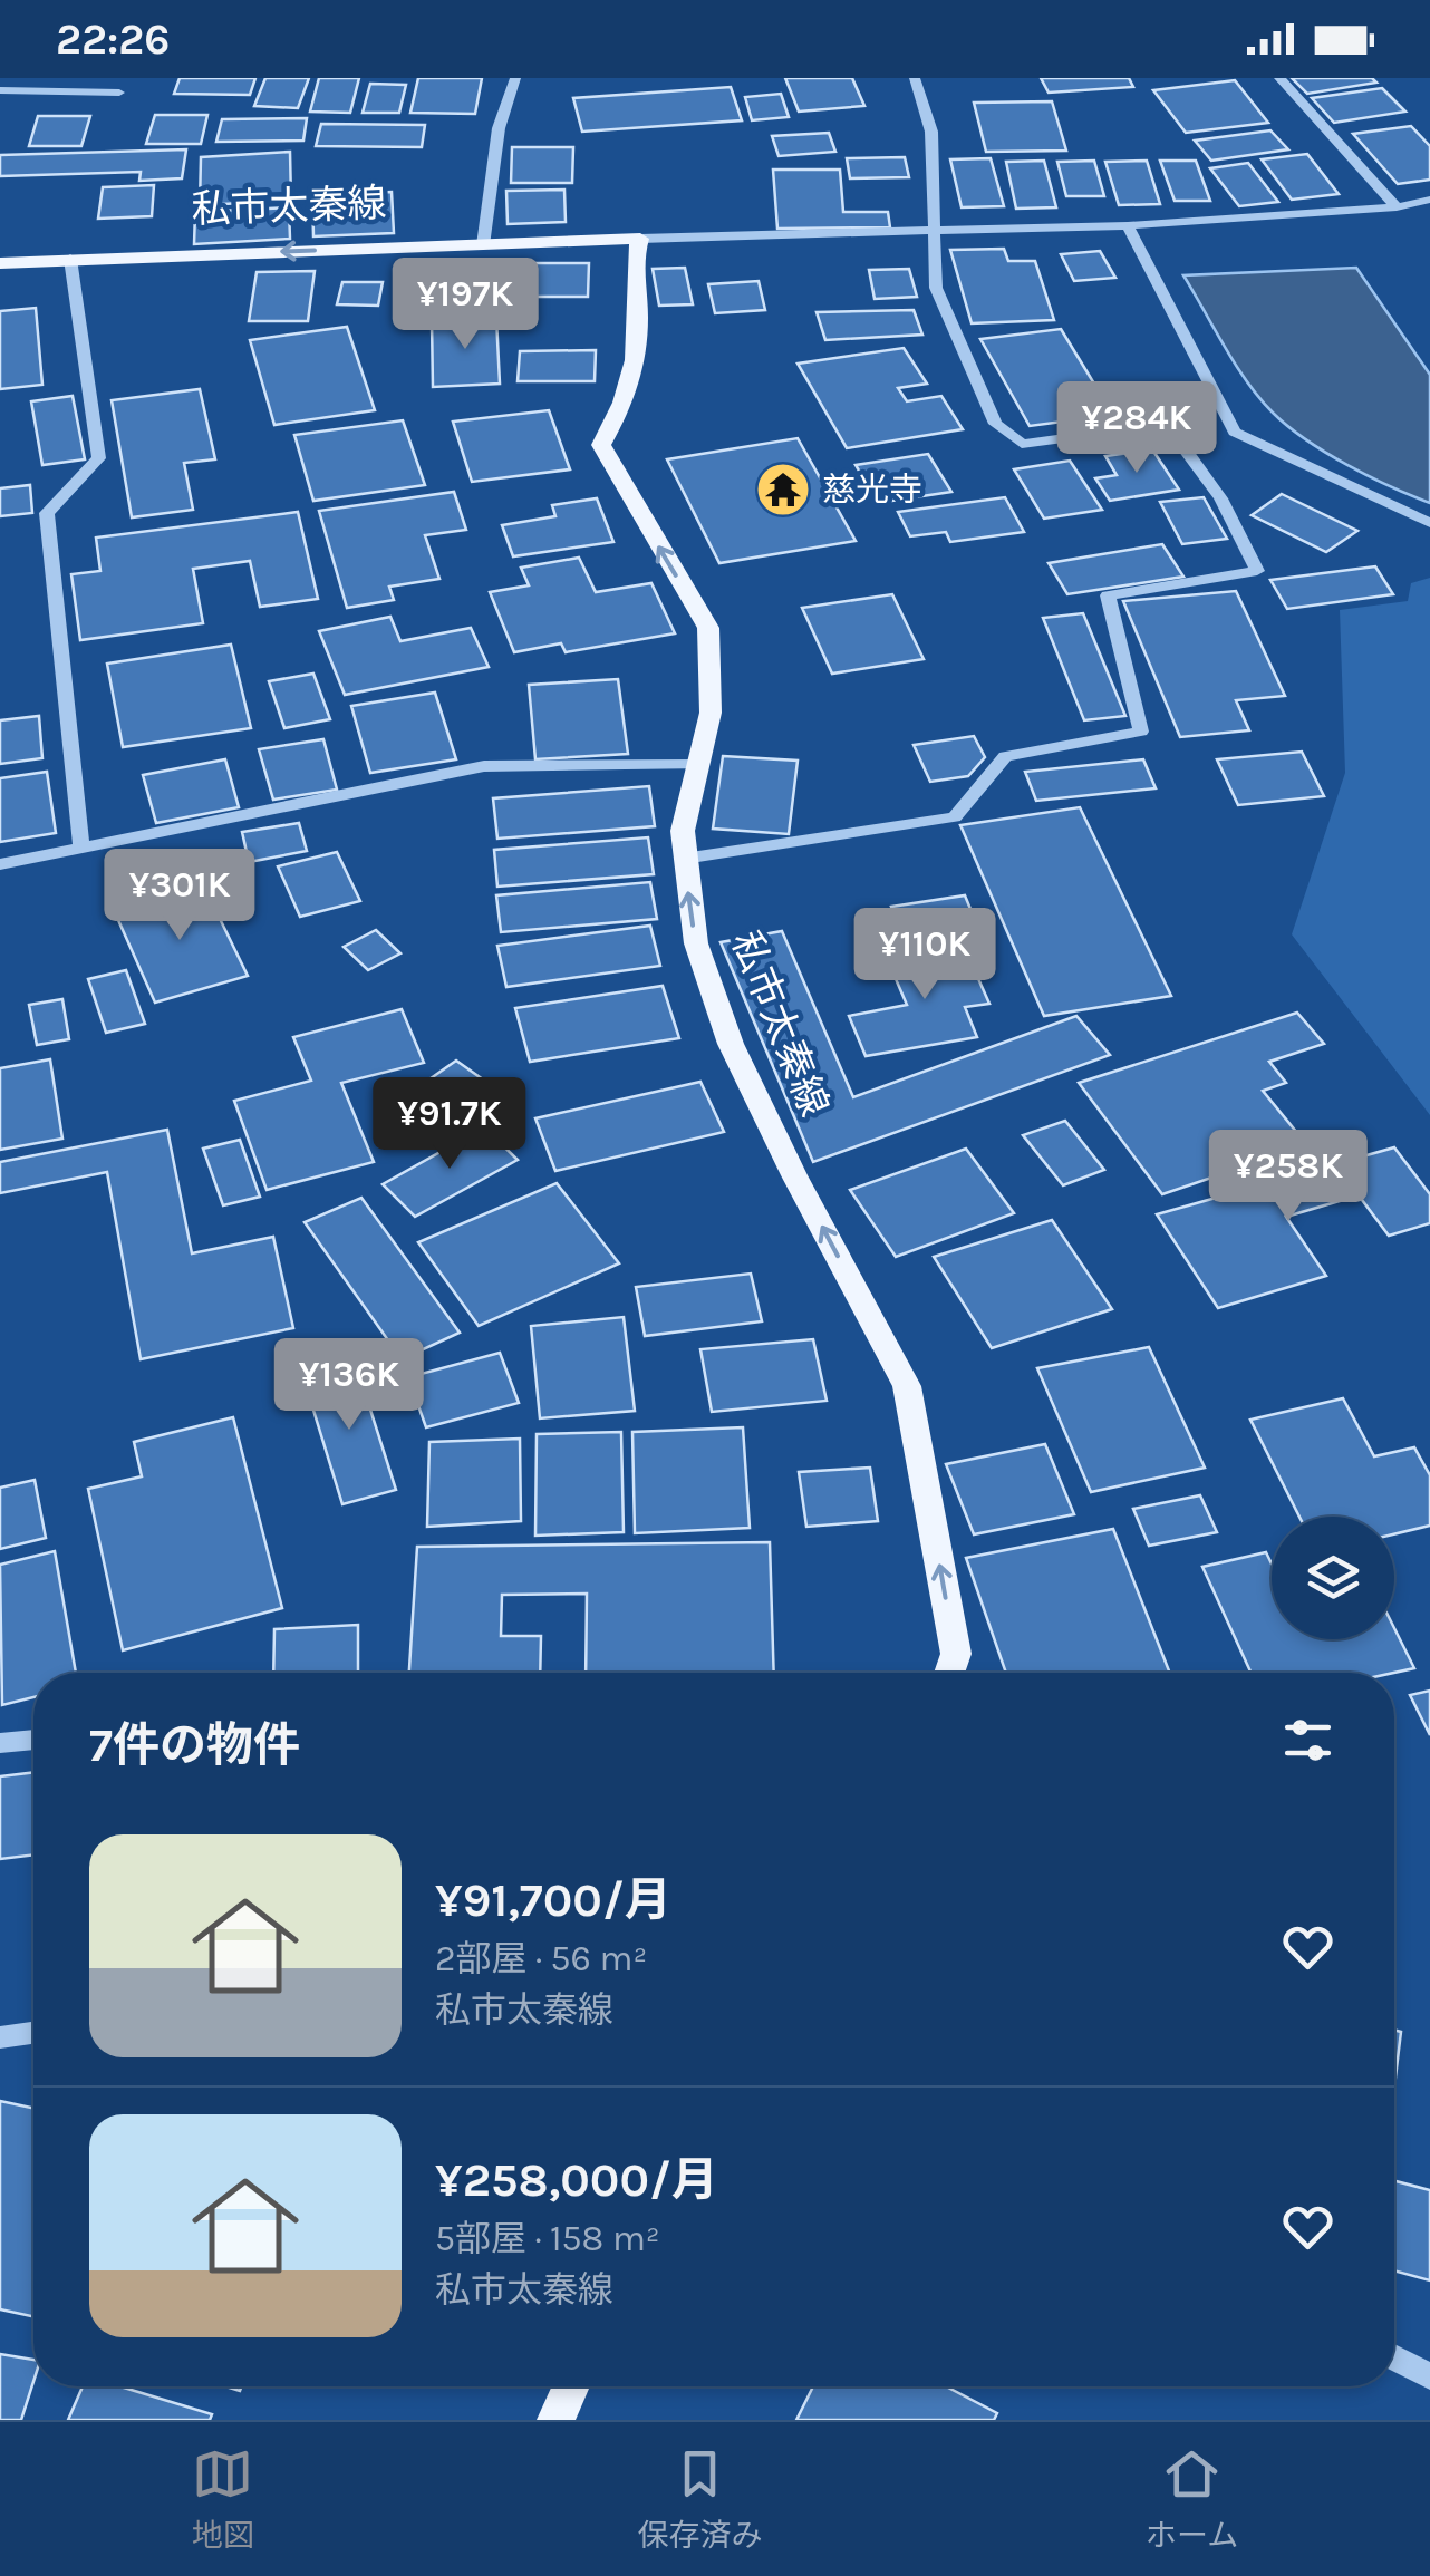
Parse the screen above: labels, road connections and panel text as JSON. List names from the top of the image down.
{
  "streets": {
    "main road": ["私市太秦線"]
  },
  "one_way": ["私市太秦線"],
  "places": {
    "temple": ["慈光寺"]
  },
  "page": {
    "status": "22:26",
    "price": [
      "¥197K",
      "¥284K",
      "¥301K",
      "¥110K",
      "¥91.7K",
      "¥258K",
      "¥136K"
    ],
    "heading": "7件の物件",
    "list": [
      {
        "name": "¥91,700/月",
        "note": "2部屋 · 56 m² · 私市太秦線"
      },
      {
        "name": "¥258,000/月",
        "note": "5部屋 · 158 m² · 私市太秦線"
      }
    ],
    "tabs": ["地図", "保存済み", "ホーム"]
  }
}
